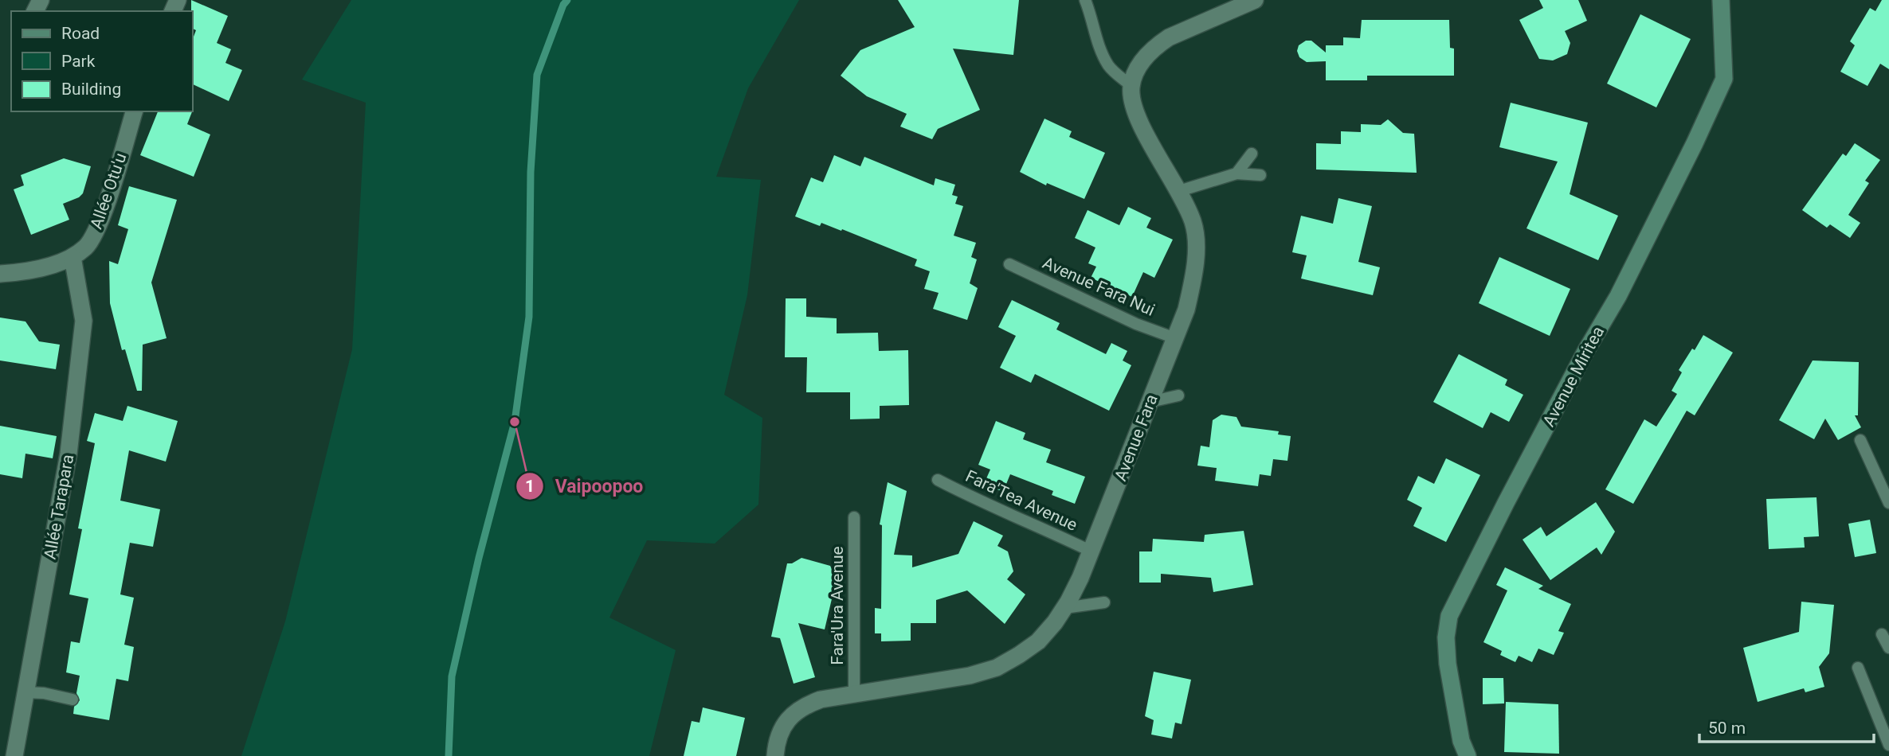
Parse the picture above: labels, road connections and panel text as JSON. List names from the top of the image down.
{
  "streets": {
    "main road": ["Avenue Miritea"],
    "street": ["Allée Otu'u", "Avenue Fara", "Allée Tarapara"],
    "lane": ["Avenue Fara Nui", "Fara'Tea Avenue", "Fara'Ura Avenue"]
  },
  "crossings": [
    ["Allée Otu'u", "Allée Tarapara"],
    ["Avenue Fara Nui", "Avenue Fara"],
    ["Avenue Fara", "Fara'Tea Avenue"],
    ["Avenue Fara", "Fara'Ura Avenue"]
  ],
  "places": ["Vaipoopoo"],
  "legend": ["Road", "Park", "Building"],
  "scale_bar": "50 m"
}
